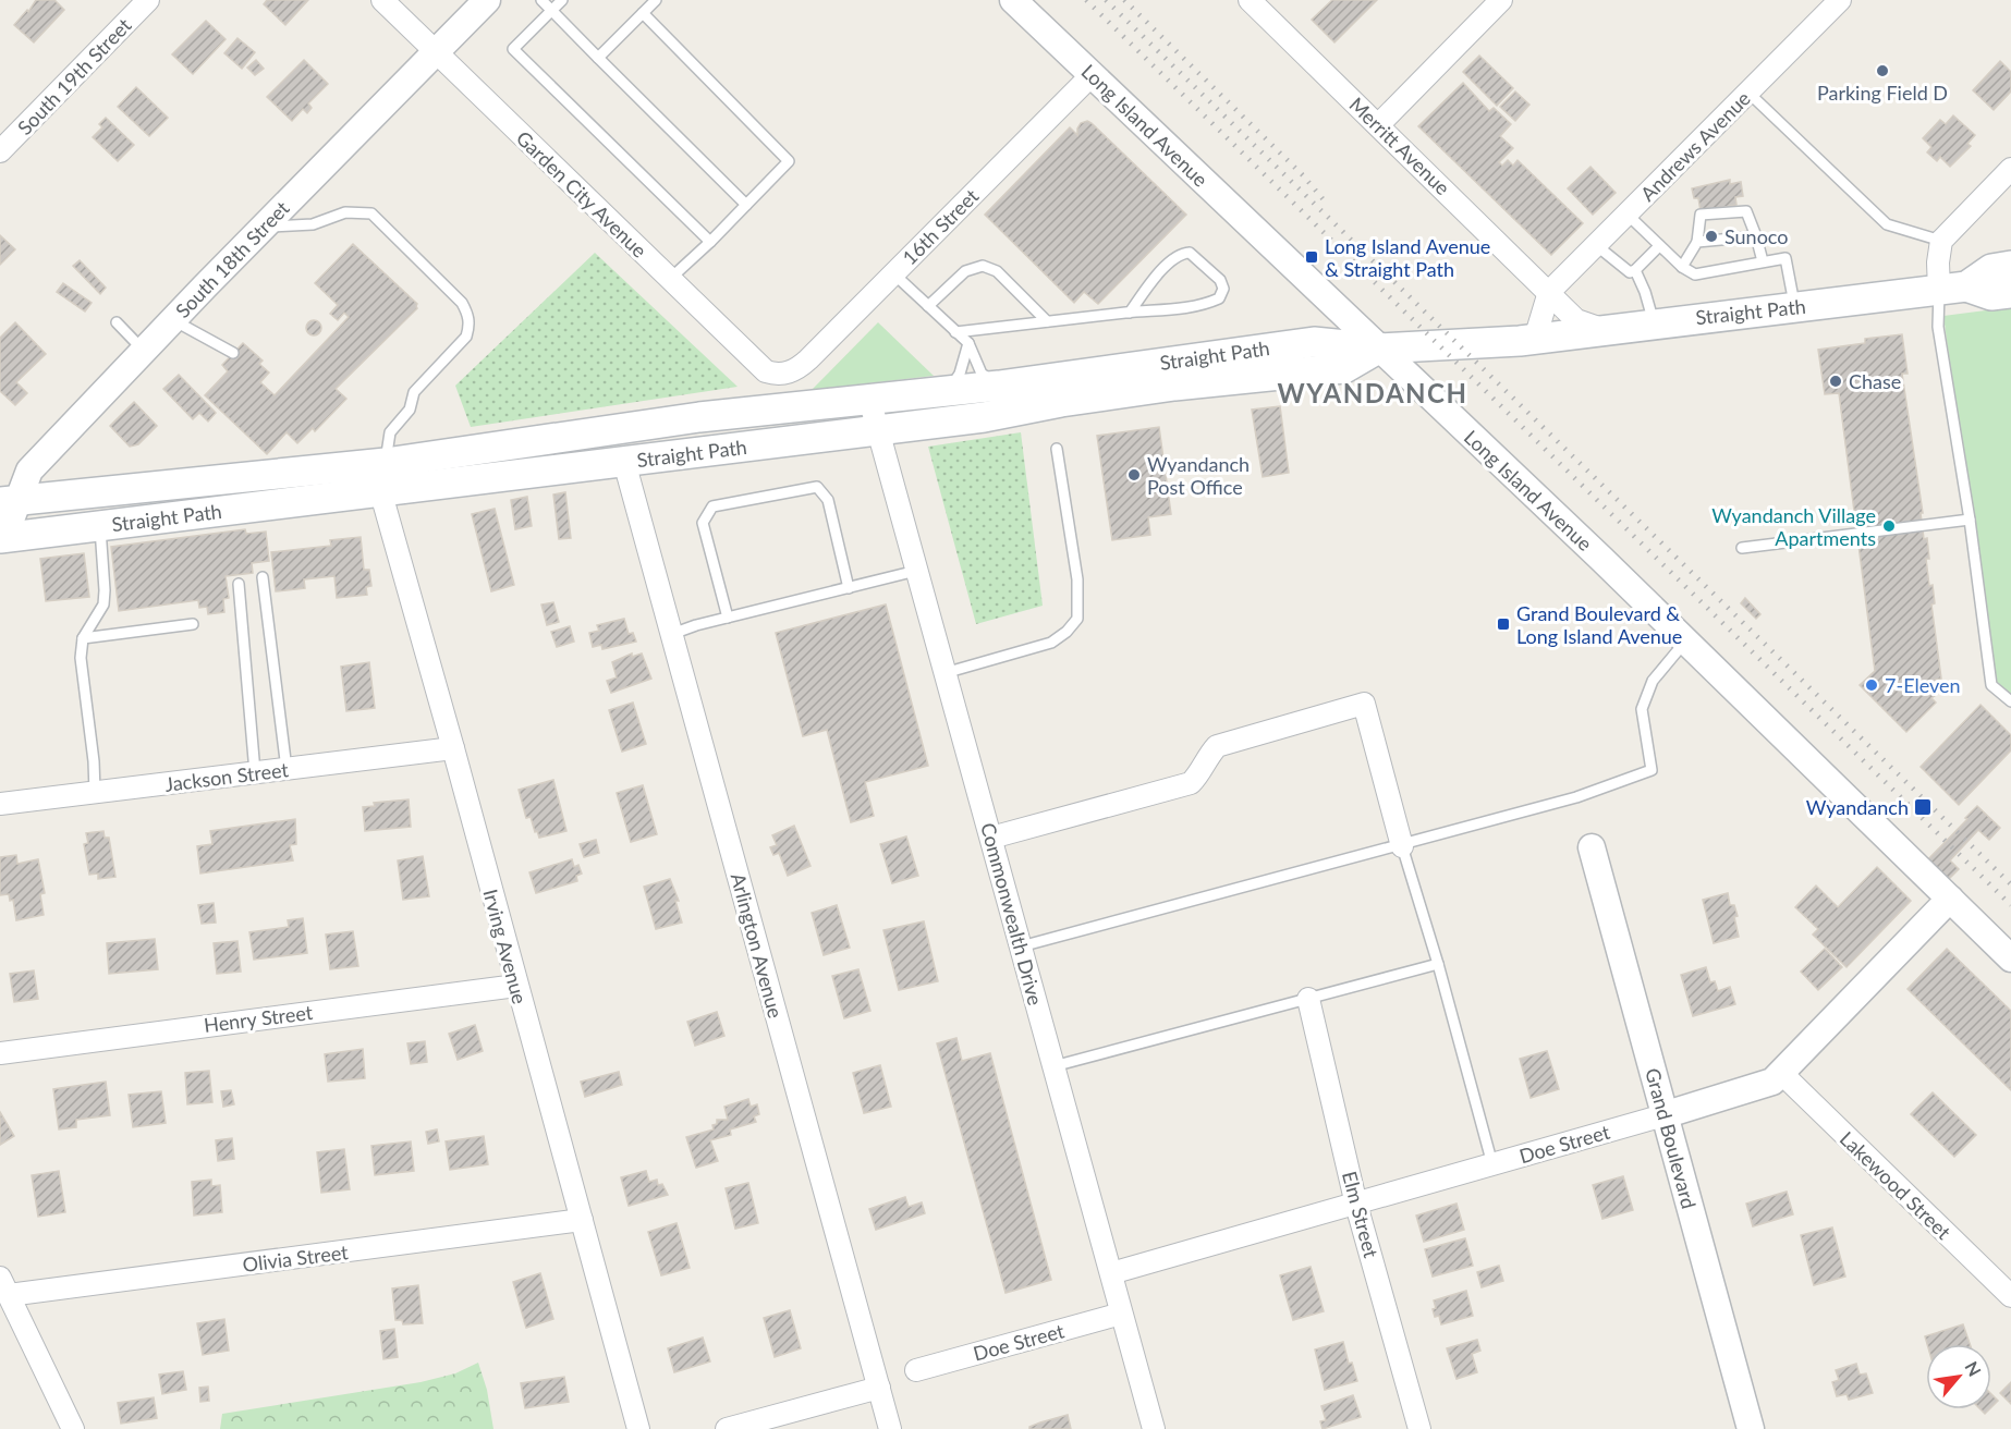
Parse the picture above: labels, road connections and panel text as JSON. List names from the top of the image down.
{
  "streets": {
    "main road": ["Straight Path"],
    "street": [
      "South 19th Street",
      "Long Island Avenue",
      "Merritt Avenue",
      "Andrews Avenue",
      "Garden City Avenue",
      "16th Street",
      "South 18th Street",
      "Jackson Street",
      "Commonwealth Drive",
      "Arlington Avenue",
      "Irving Avenue",
      "Henry Street",
      "Grand Boulevard",
      "Doe Street",
      "Lakewood Street",
      "Elm Street",
      "Olivia Street"
    ]
  },
  "crossings": [
    ["Long Island Avenue", "16th Street"],
    ["Long Island Avenue", "Straight Path"],
    ["Long Island Avenue", "Doe Street"],
    ["Merritt Avenue", "Andrews Avenue"],
    ["Merritt Avenue", "Straight Path"],
    ["Garden City Avenue", "16th Street"],
    ["Garden City Avenue", "South 18th Street"],
    ["South 18th Street", "Straight Path"],
    ["Straight Path", "Commonwealth Drive"],
    ["Straight Path", "Arlington Avenue"],
    ["Straight Path", "Irving Avenue"],
    ["Jackson Street", "Irving Avenue"],
    ["Commonwealth Drive", "Doe Street"],
    ["Irving Avenue", "Henry Street"],
    ["Irving Avenue", "Olivia Street"],
    ["Grand Boulevard", "Doe Street"],
    ["Doe Street", "Lakewood Street"],
    ["Doe Street", "Elm Street"]
  ],
  "districts": ["WYANDANCH"],
  "places": {
    "other": [
      "Parking Field D",
      "Sunoco",
      "Chase",
      "Wyandanch Post Office",
      "Wyandanch Village Apartments",
      "7-Eleven"
    ],
    "transit": ["Long Island Avenue & Straight Path", "Grand Boulevard & Long Island Avenue", "Wyandanch"]
  },
  "north": "top right"
}
